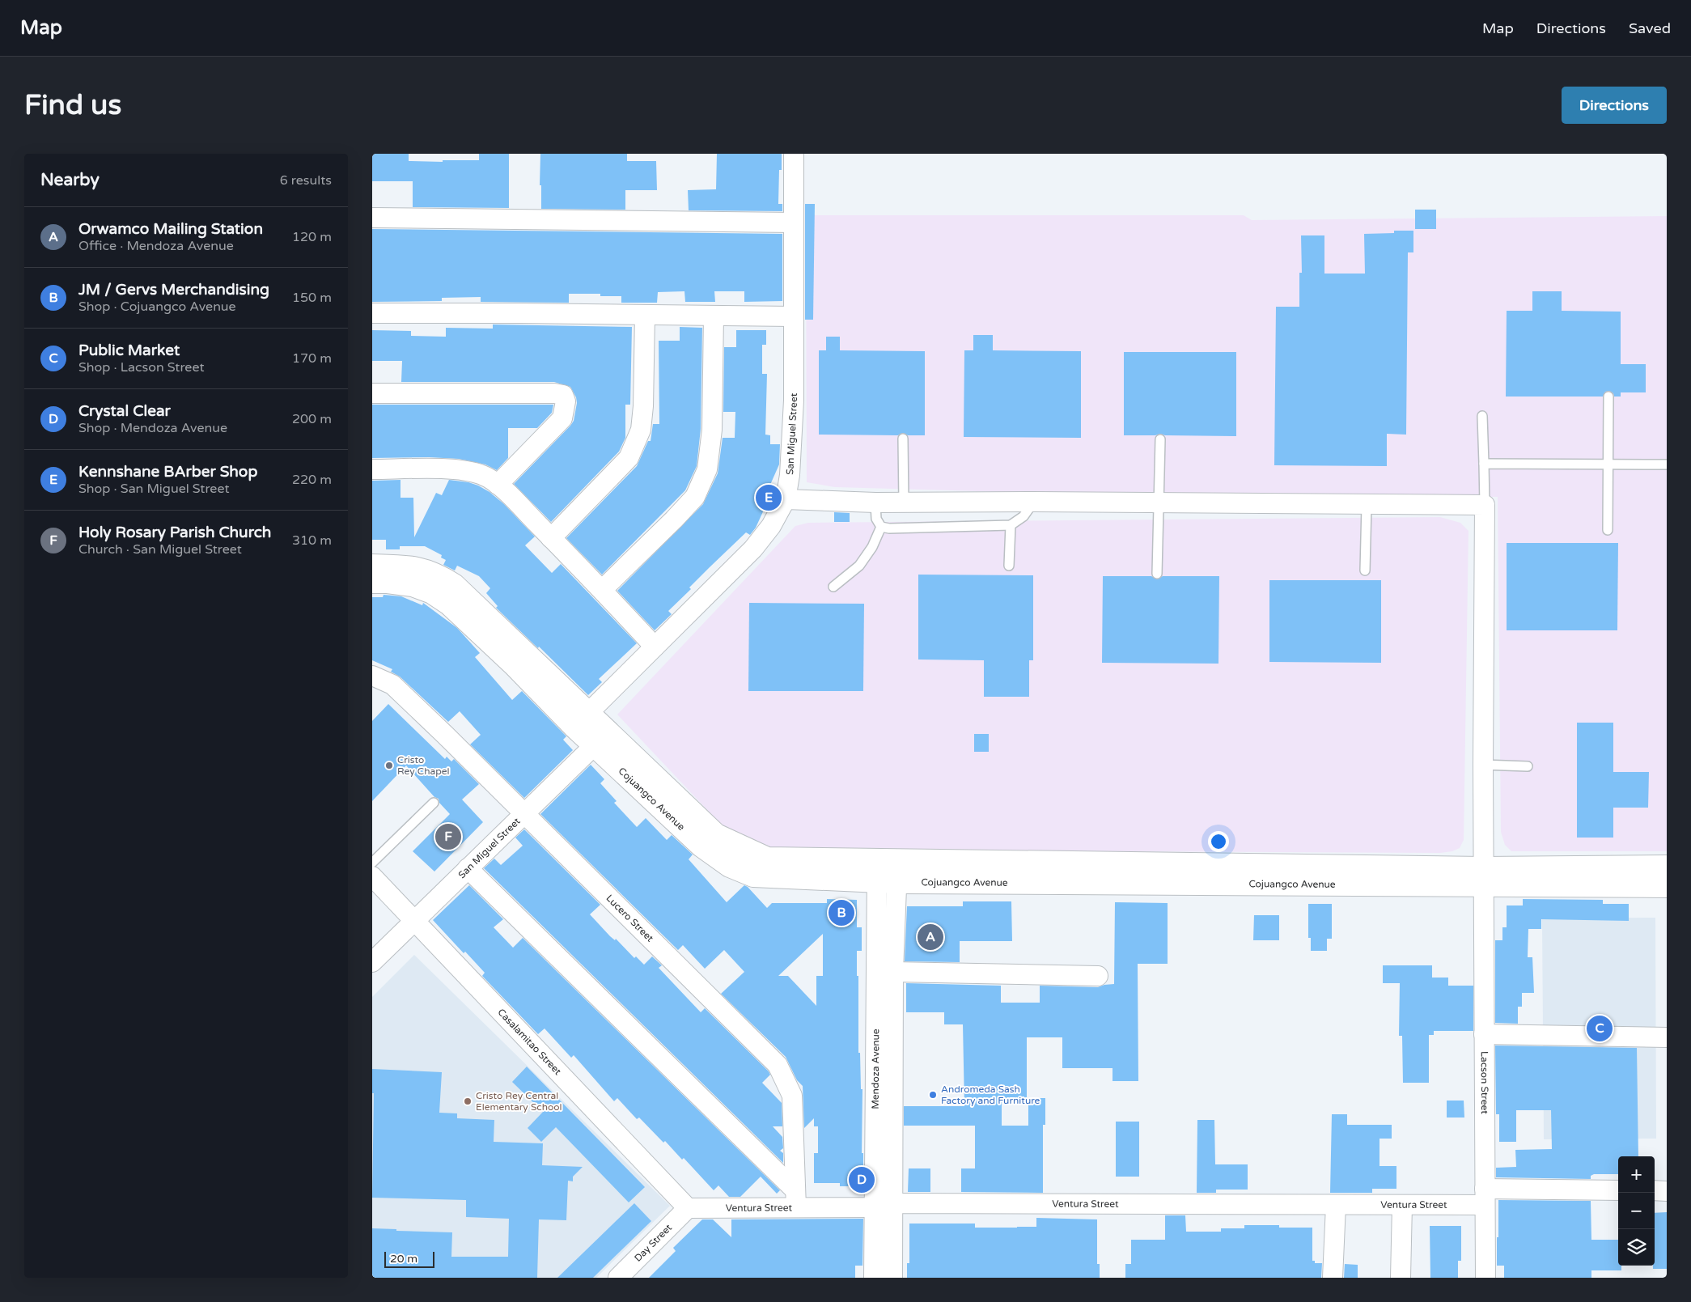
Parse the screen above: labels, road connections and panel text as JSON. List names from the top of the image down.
{
  "streets": {
    "main road": ["Cojuangco Avenue"],
    "street": [
      "San Miguel Street",
      "Lucero Street",
      "Casalamitao Street",
      "Mendoza Avenue",
      "Lacson Street",
      "Ventura Street",
      "Day Street"
    ]
  },
  "crossings": [
    ["San Miguel Street", "Cojuangco Avenue"],
    ["San Miguel Street", "Lucero Street"],
    ["San Miguel Street", "Casalamitao Street"],
    ["Cojuangco Avenue", "Mendoza Avenue"],
    ["Cojuangco Avenue", "Lacson Street"],
    ["Lucero Street", "Ventura Street"],
    ["Casalamitao Street", "Ventura Street"],
    ["Casalamitao Street", "Day Street"],
    ["Mendoza Avenue", "Ventura Street"],
    ["Lacson Street", "Ventura Street"],
    ["Ventura Street", "Day Street"]
  ],
  "places": ["Cristo Rey Chapel", "Andromeda Sash Factory and Furniture", "Cristo Rey Central Elementary School"],
  "scale_bar": "20 m",
  "page": {
    "header": "Map",
    "nav": ["Map", "Directions", "Saved"],
    "buttons": "Directions",
    "title": "Find us",
    "heading": ["Nearby", "6 results"],
    "list": [
      {
        "mark": "A",
        "name": "Orwamco Mailing Station",
        "note": "Office · Mendoza Avenue",
        "value": "120 m"
      },
      {
        "mark": "B",
        "name": "JM / Gervs Merchandising",
        "note": "Shop · Cojuangco Avenue",
        "value": "150 m"
      },
      {
        "mark": "C",
        "name": "Public Market",
        "note": "Shop · Lacson Street",
        "value": "170 m"
      },
      {
        "mark": "D",
        "name": "Crystal Clear",
        "note": "Shop · Mendoza Avenue",
        "value": "200 m"
      },
      {
        "mark": "E",
        "name": "Kennshane BArber Shop",
        "note": "Shop · San Miguel Street",
        "value": "220 m"
      },
      {
        "mark": "F",
        "name": "Holy Rosary Parish Church",
        "note": "Church · San Miguel Street",
        "value": "310 m"
      }
    ],
    "pins": [
      "E",
      "F",
      "B",
      "A",
      "C",
      "D"
    ],
    "map_buttons": ["+", "−"],
    "scale": "20 m"
  }
}
